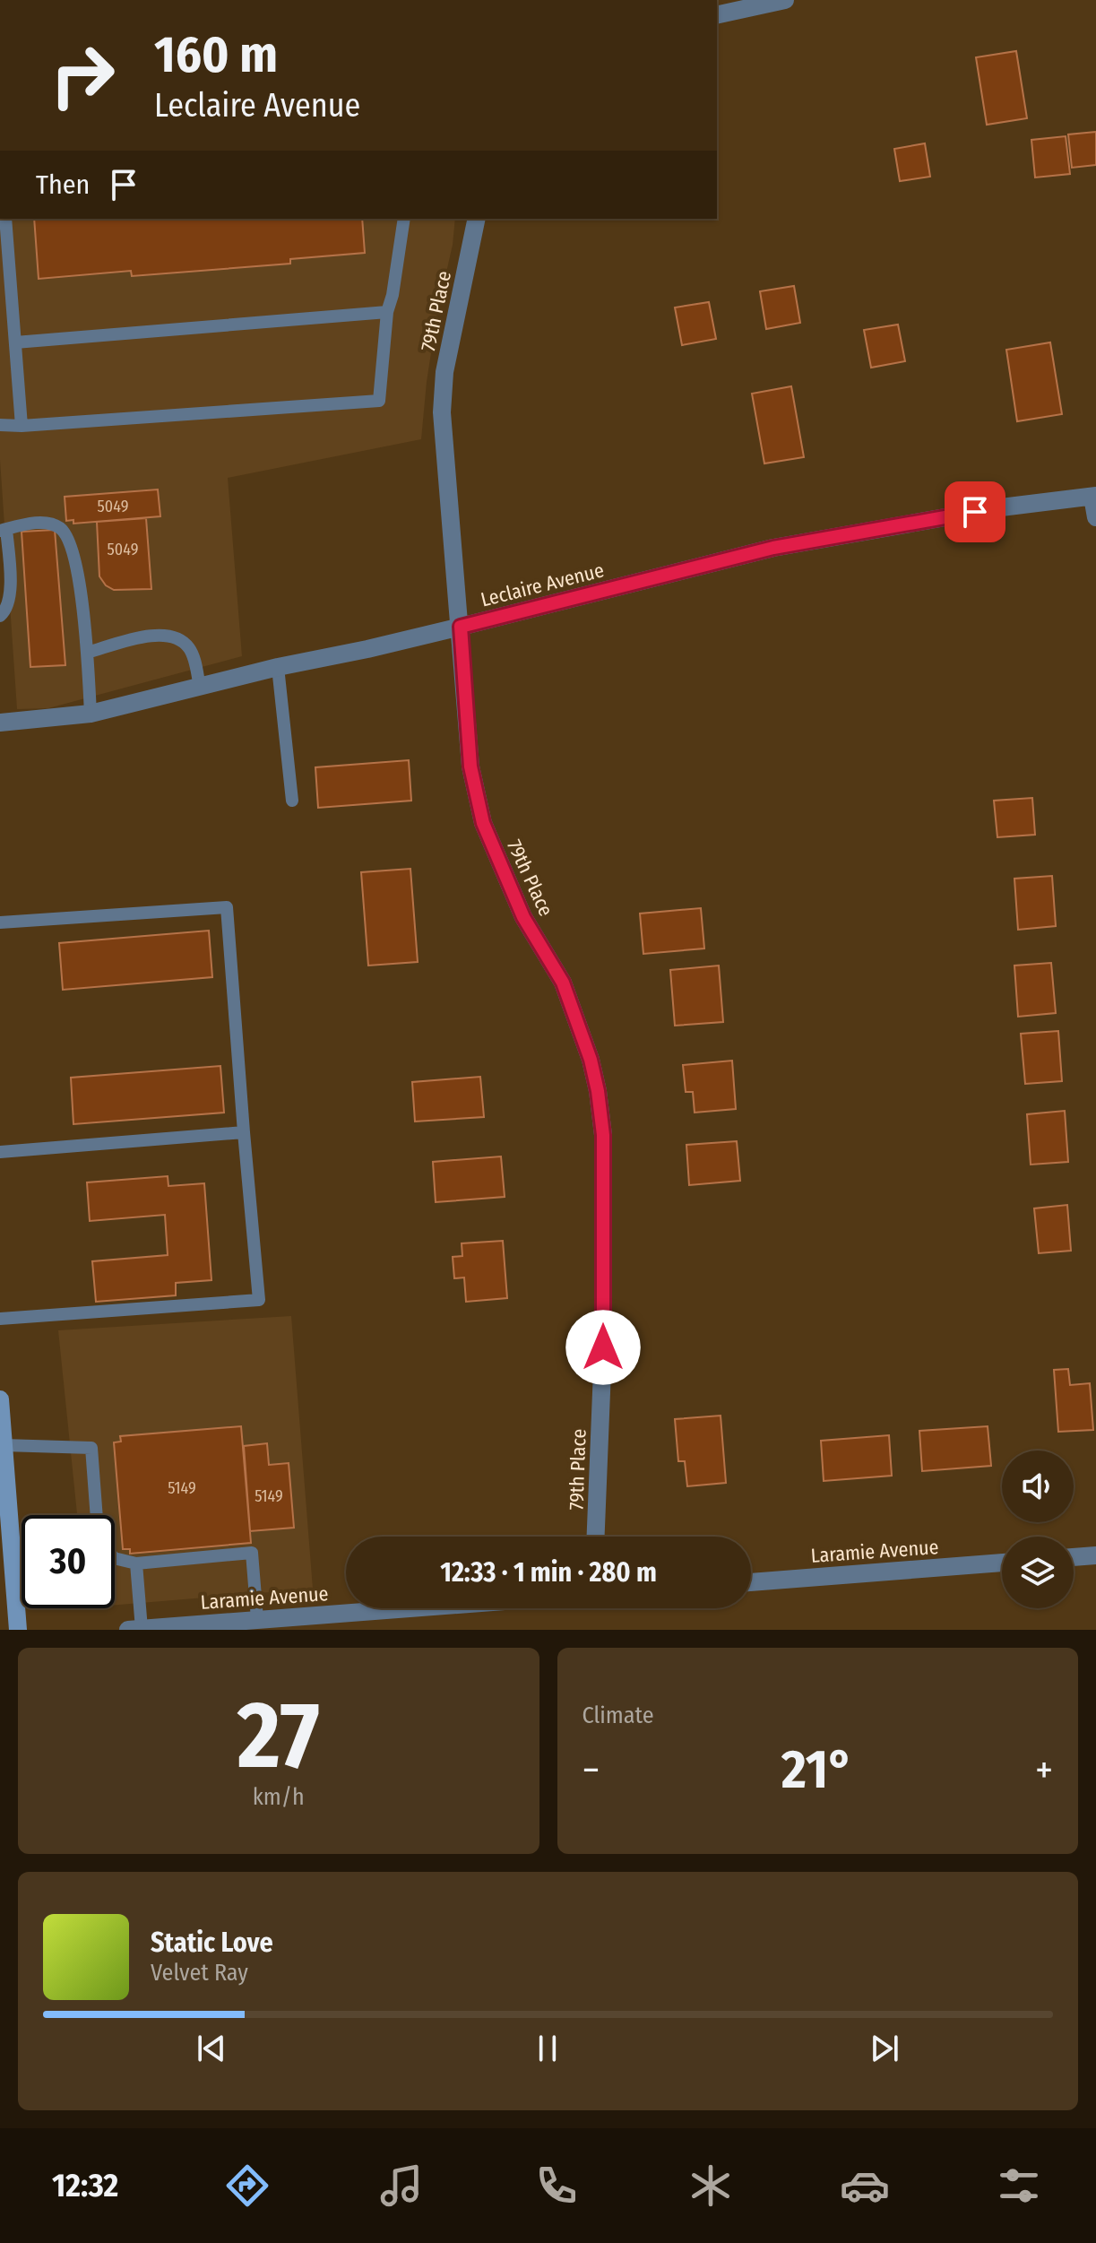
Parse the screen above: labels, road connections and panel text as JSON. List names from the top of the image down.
{
  "streets": {
    "street": ["79th Place", "Leclaire Avenue", "Laramie Avenue"]
  },
  "crossings": [
    ["79th Place", "Leclaire Avenue"]
  ],
  "house_numbers": [
    "5049",
    "5049",
    "5149",
    "5149"
  ],
  "page": {
    "turn": ["160 m", "Leclaire Avenue"],
    "then": "Then",
    "limit": "30",
    "trip": "12:33 · 1 min · 280 m",
    "tile": [
      ["27", "km/h"],
      "Climate"
    ],
    "heat": ["−", "21°", "+"],
    "song": ["Static Love", "Velvet Ray"],
    "tabs": "12:32"
  }
}
